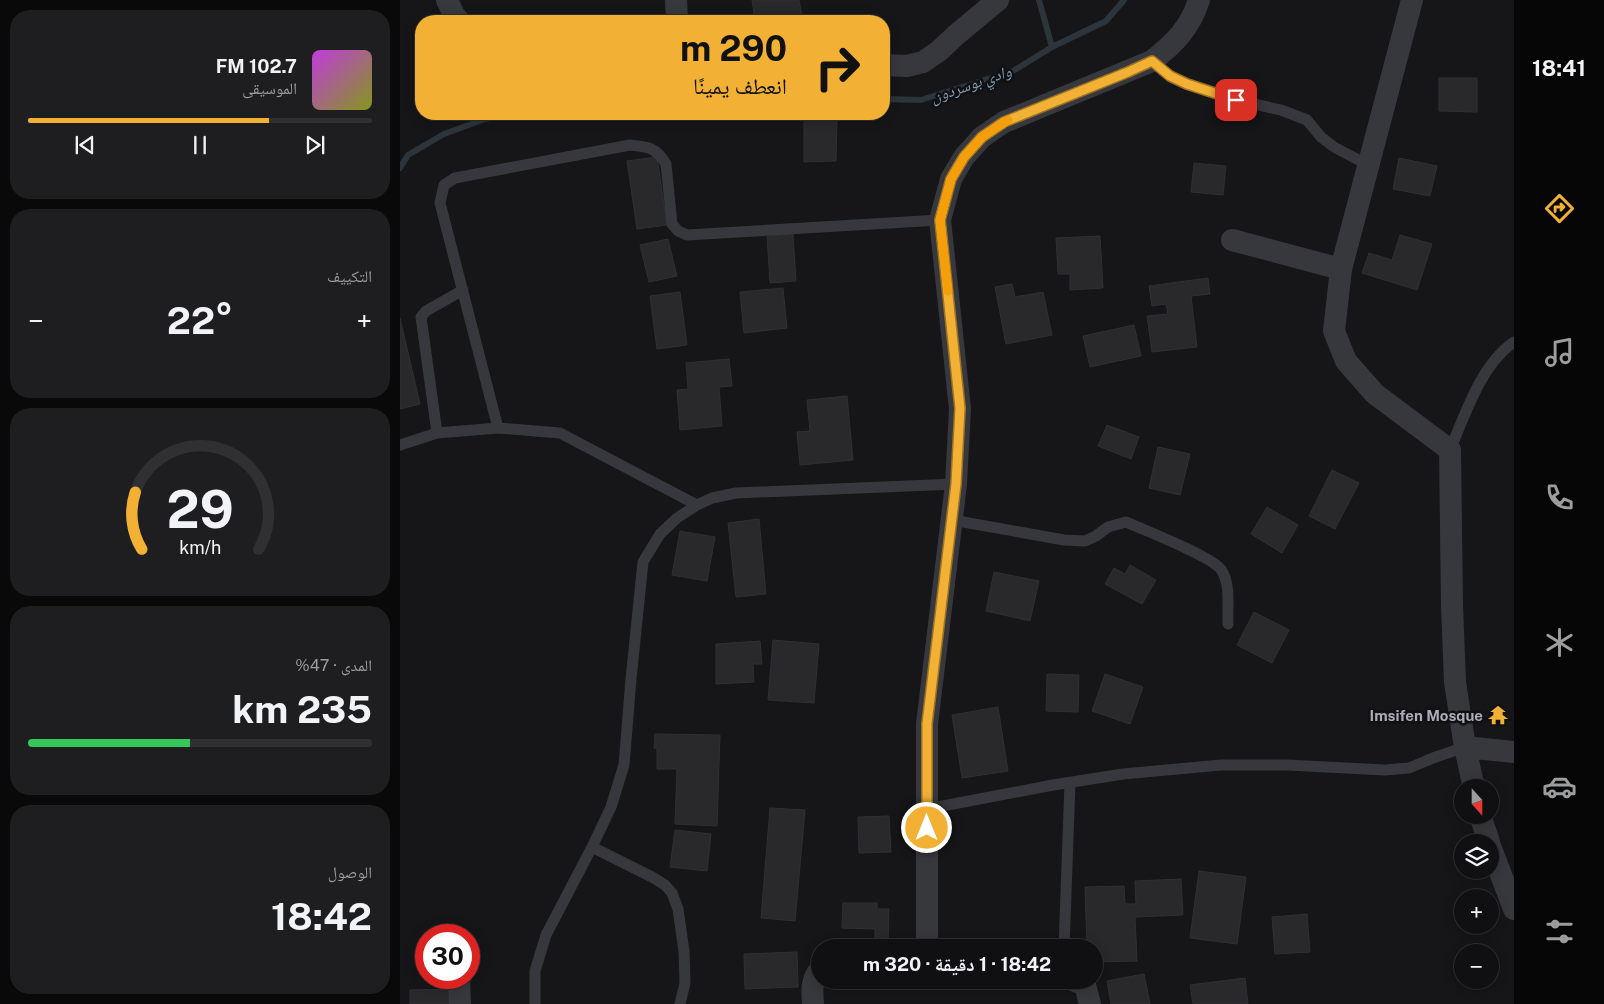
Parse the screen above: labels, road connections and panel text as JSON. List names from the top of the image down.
{
  "water": ["وادي بوسردون"],
  "places": {
    "temple": ["Imsifen Mosque"]
  },
  "north": "bottom",
  "page": {
    "tabs": "18:41",
    "turn": ["290 m", "انعطف يمينًا"],
    "song": ["102.7 FM", "الموسيقى"],
    "tile": [
      "التكييف",
      ["المدى · 47%", "235 km"],
      ["الوصول", "18:42"]
    ],
    "heat": ["−", "22°", "+"],
    "map_buttons": ["+", "−"],
    "limit": "30",
    "trip": "18:42 · 1 دقيقة · 320 m",
    "gauge": ["29", "km/h"]
  }
}
